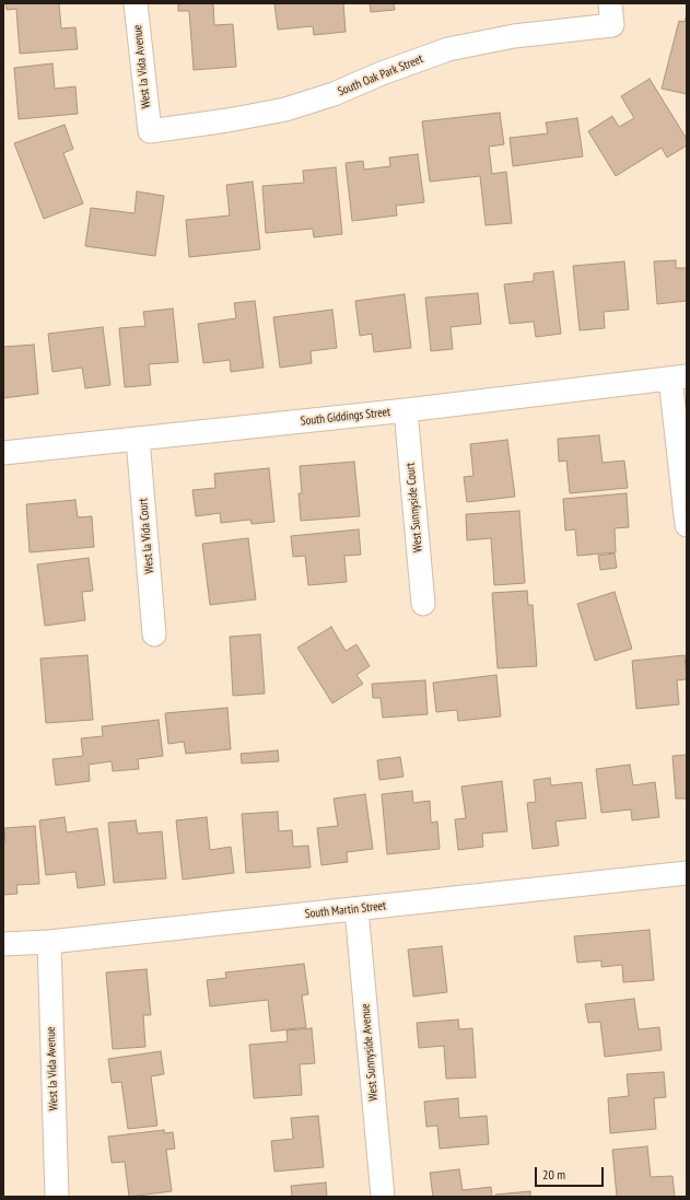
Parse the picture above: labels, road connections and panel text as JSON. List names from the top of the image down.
{
  "streets": {
    "street": [
      "West la Vida Avenue",
      "South Oak Park Street",
      "South Giddings Street",
      "West Sunnyside Court",
      "West la Vida Court",
      "South Martin Street",
      "West Sunnyside Avenue"
    ]
  },
  "crossings": [
    ["West la Vida Avenue", "South Oak Park Street"],
    ["West la Vida Avenue", "South Martin Street"],
    ["South Giddings Street", "West Sunnyside Court"],
    ["South Giddings Street", "West la Vida Court"],
    ["South Martin Street", "West Sunnyside Avenue"]
  ],
  "scale_bar": "20 m"
}
